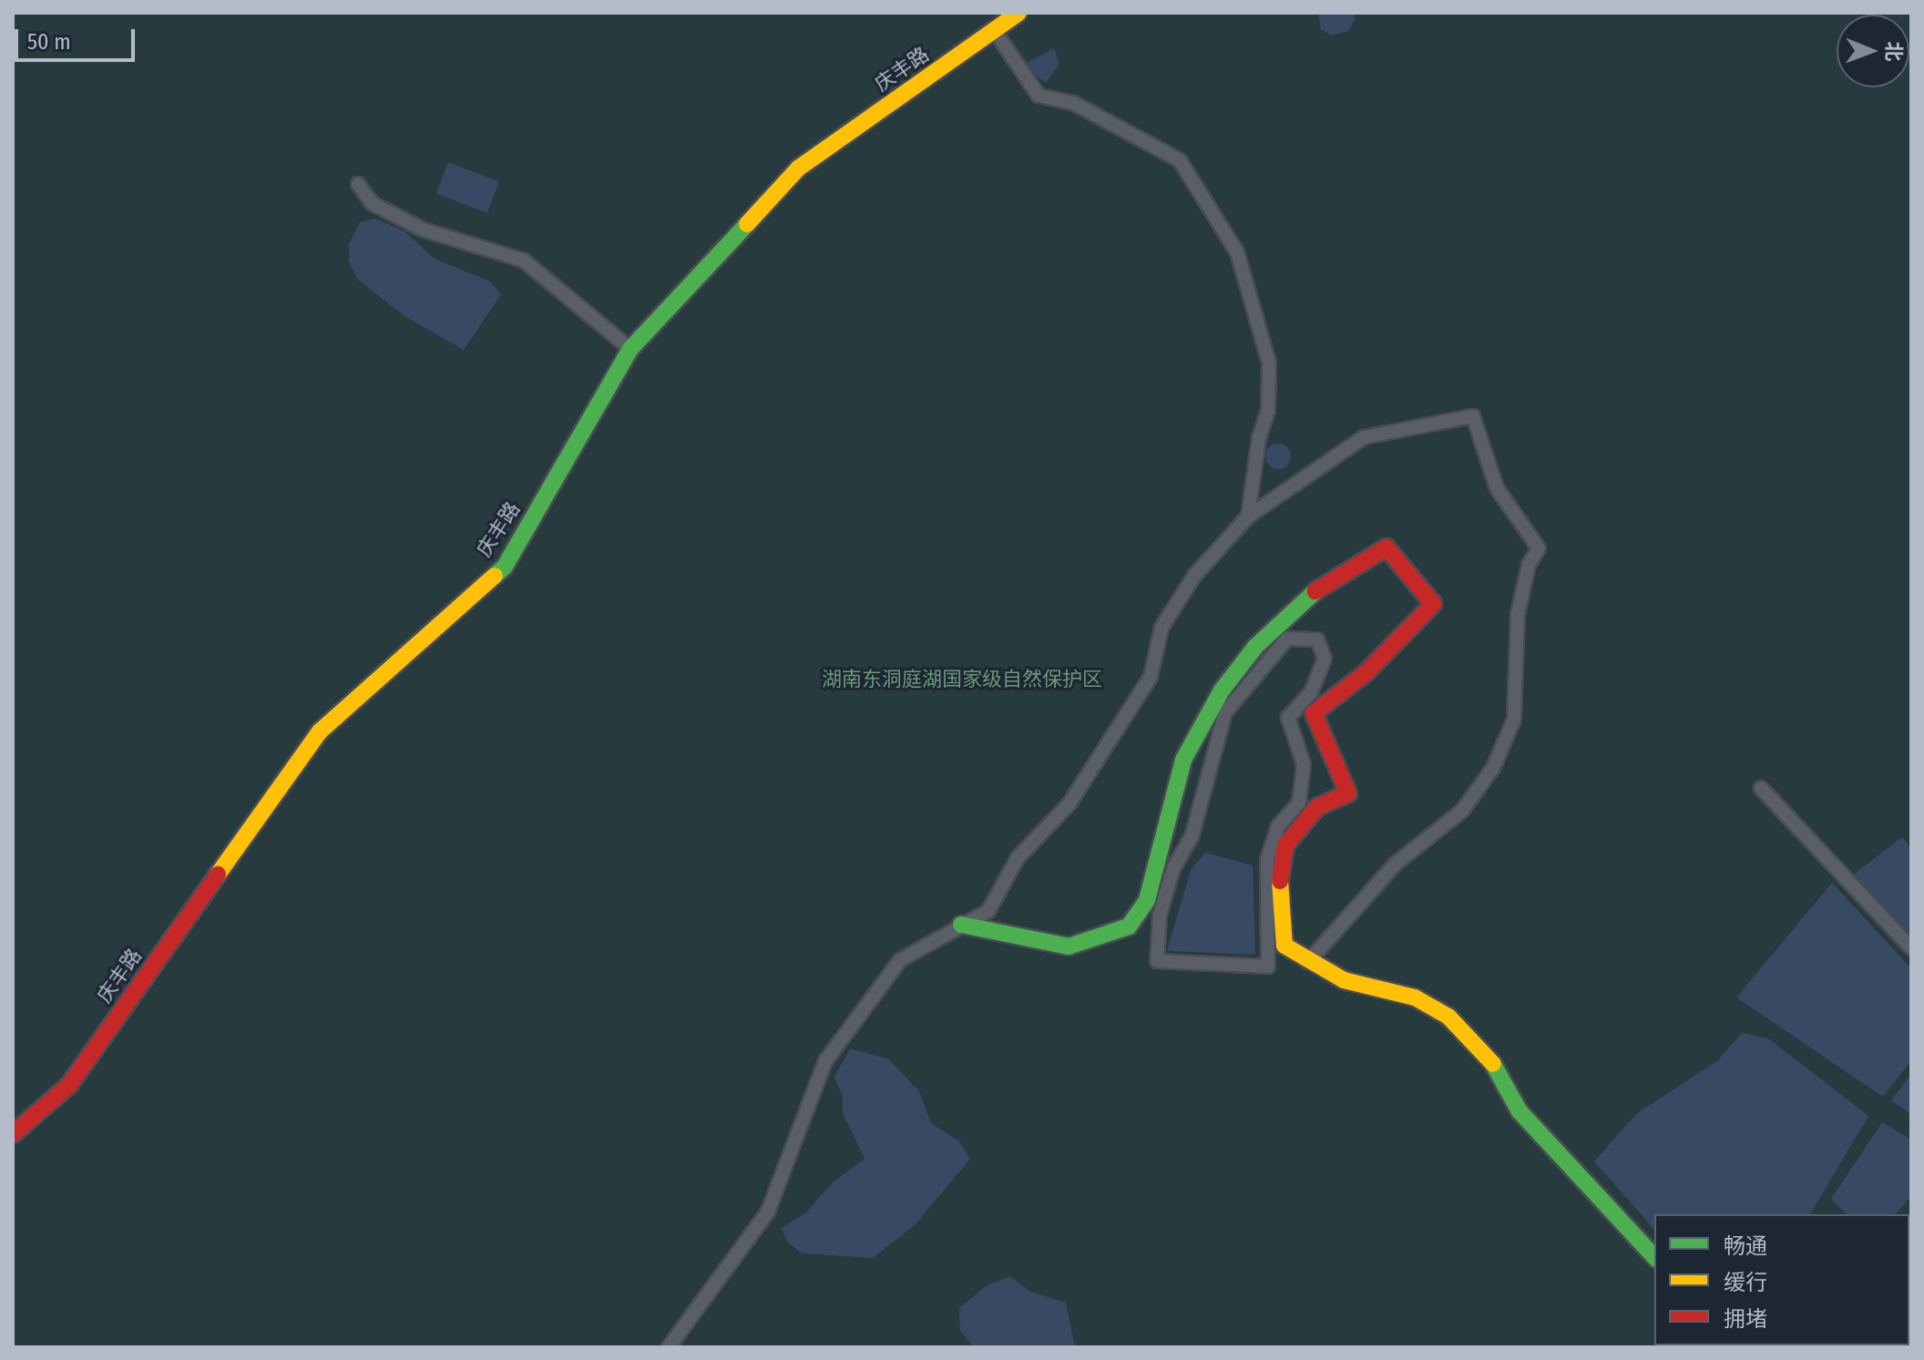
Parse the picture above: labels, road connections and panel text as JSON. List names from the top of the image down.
{
  "streets": {
    "street": ["庆丰路"]
  },
  "parks": ["湖南东洞庭湖国家级自然保护区"],
  "legend": ["畅通", "缓行", "拥堵"],
  "scale_bar": "50 m",
  "north": "right"
}
